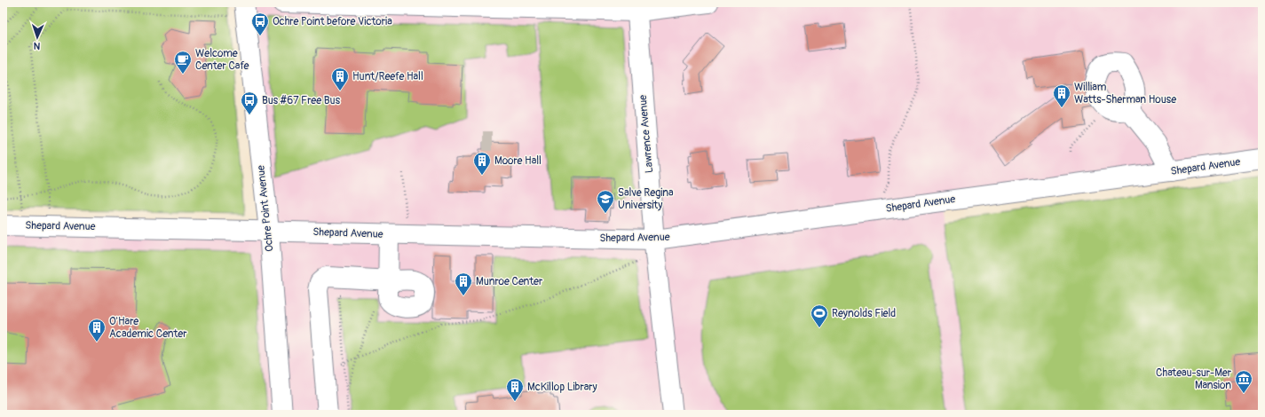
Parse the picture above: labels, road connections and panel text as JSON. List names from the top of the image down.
{
  "streets": {
    "street": ["Lawrence Avenue", "Shepard Avenue", "Ochre Point Avenue"]
  },
  "crossings": [
    ["Lawrence Avenue", "Shepard Avenue"],
    ["Shepard Avenue", "Ochre Point Avenue"]
  ],
  "places": {
    "bus stop": ["Ochre Point before Victoria", "Bus #67 Free Bus"],
    "cafe": ["Welcome Center Cafe"],
    "building": [
      "Hunt/Reefe Hall",
      "William Watts-Sherman House",
      "Moore Hall",
      "Munroe Center",
      "O'Hare Academic Center",
      "McKillop Library"
    ],
    "school or university": ["Salve Regina University"],
    "sports": ["Reynolds Field"],
    "museum": ["Chateau-sur-Mer Mansion"]
  },
  "north": "bottom"
}
